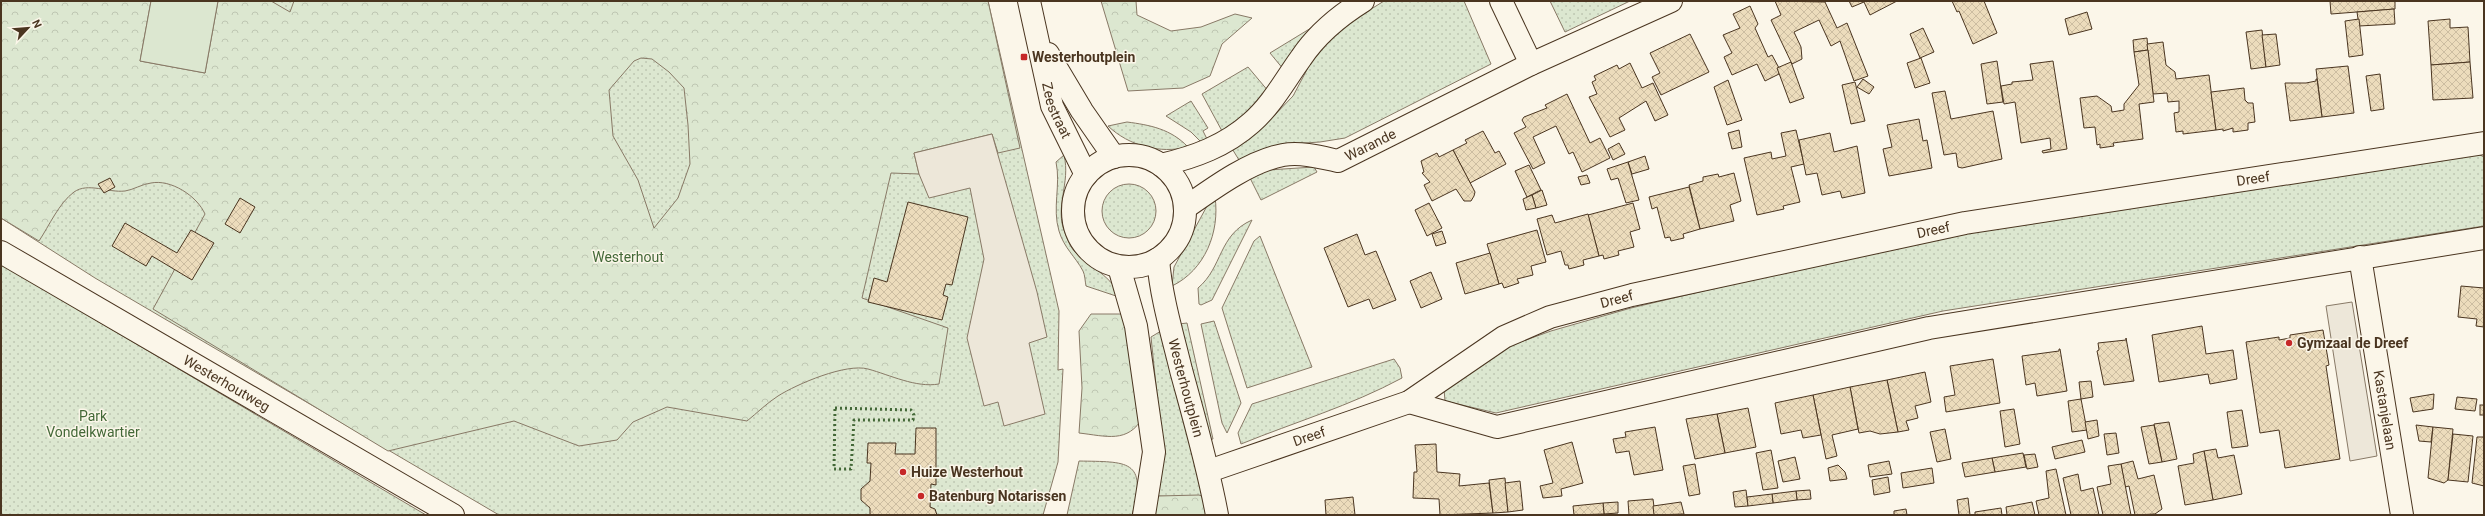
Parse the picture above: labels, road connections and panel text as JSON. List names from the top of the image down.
{
  "streets": {
    "street": [
      "Zeestraat",
      "Warande",
      "Dreef",
      "Westerhoutweg",
      "Westerhoutplein",
      "Kastanjelaan"
    ]
  },
  "crossings": [
    ["Zeestraat", "Warande"],
    ["Zeestraat", "Westerhoutplein"],
    ["Warande", "Westerhoutplein"],
    ["Dreef", "Westerhoutplein"]
  ],
  "parks": ["Westerhout", "Park Vondelkwartier"],
  "places": {
    "transit": ["Westerhoutplein"],
    "other": ["Gymzaal de Dreef", "Huize Westerhout", "Batenburg Notarissen"]
  },
  "north": "top right"
}
